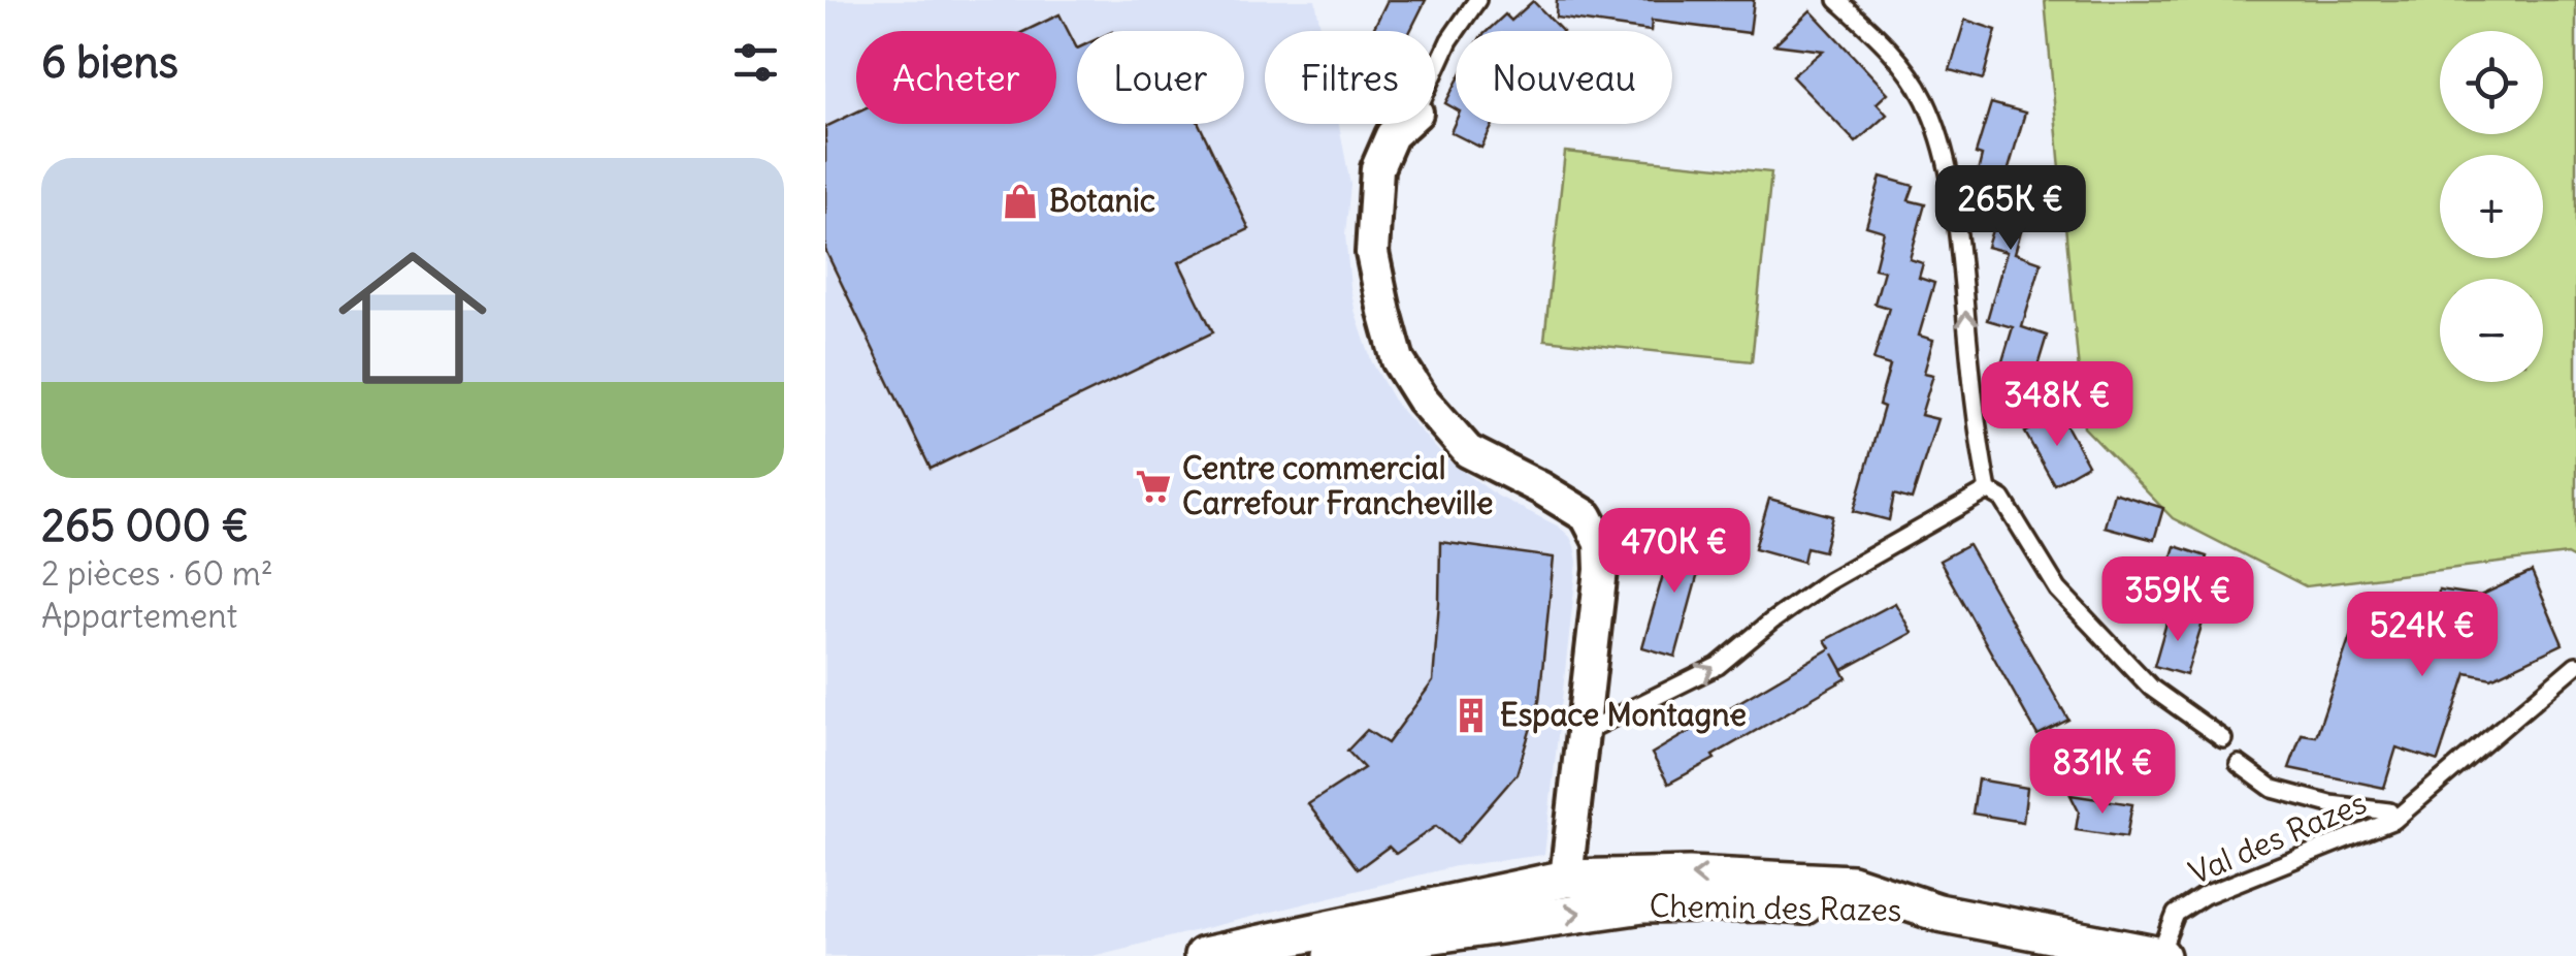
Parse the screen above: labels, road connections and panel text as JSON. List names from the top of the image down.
{
  "streets": {
    "street": ["Chemin des Razes"],
    "lane": ["Val des Razes"]
  },
  "crossings": [
    ["Val des Razes", "Chemin des Razes"]
  ],
  "places": {
    "shop": ["Botanic"],
    "supermarket": ["Centre commercial Carrefour Francheville"],
    "building": ["Espace Montagne"]
  },
  "page": {
    "heading": "6 biens",
    "map_buttons": ["+", "−"],
    "chip": [
      "Acheter",
      "Louer",
      "Filtres",
      "Nouveau"
    ],
    "list": [
      {
        "name": "265 000 €",
        "note": "2 pièces · 60 m² · Appartement"
      }
    ],
    "price": [
      "265K €",
      "348K €",
      "470K €",
      "359K €",
      "524K €",
      "831K €"
    ]
  }
}
